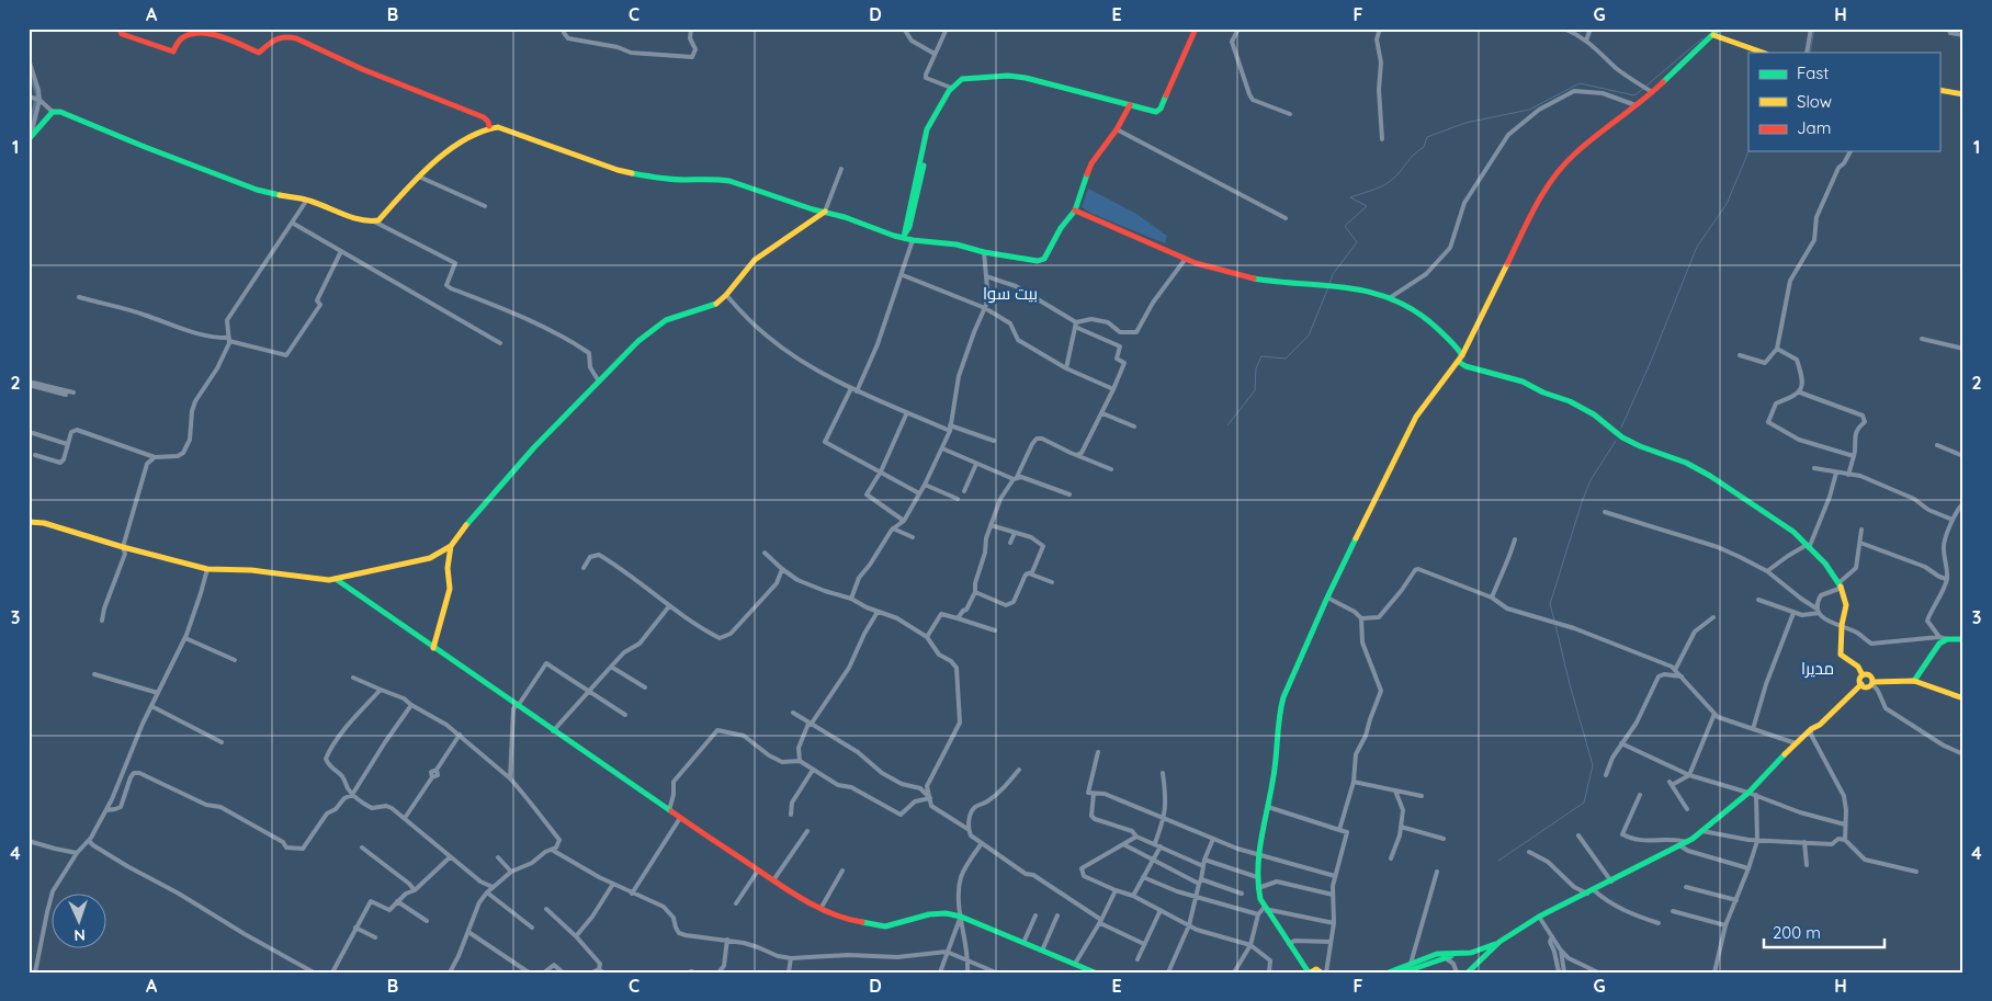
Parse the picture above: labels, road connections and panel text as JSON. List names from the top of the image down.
{
  "districts": ["بيت سوا", "مديرا"],
  "legend": ["Fast", "Slow", "Jam"],
  "scale_bar": "200 m",
  "north": "bottom",
  "grid": {
    "columns": [
      "A",
      "B",
      "C",
      "D",
      "E",
      "F",
      "G",
      "H"
    ],
    "rows": [
      "1",
      "2",
      "3",
      "4"
    ]
  }
}
